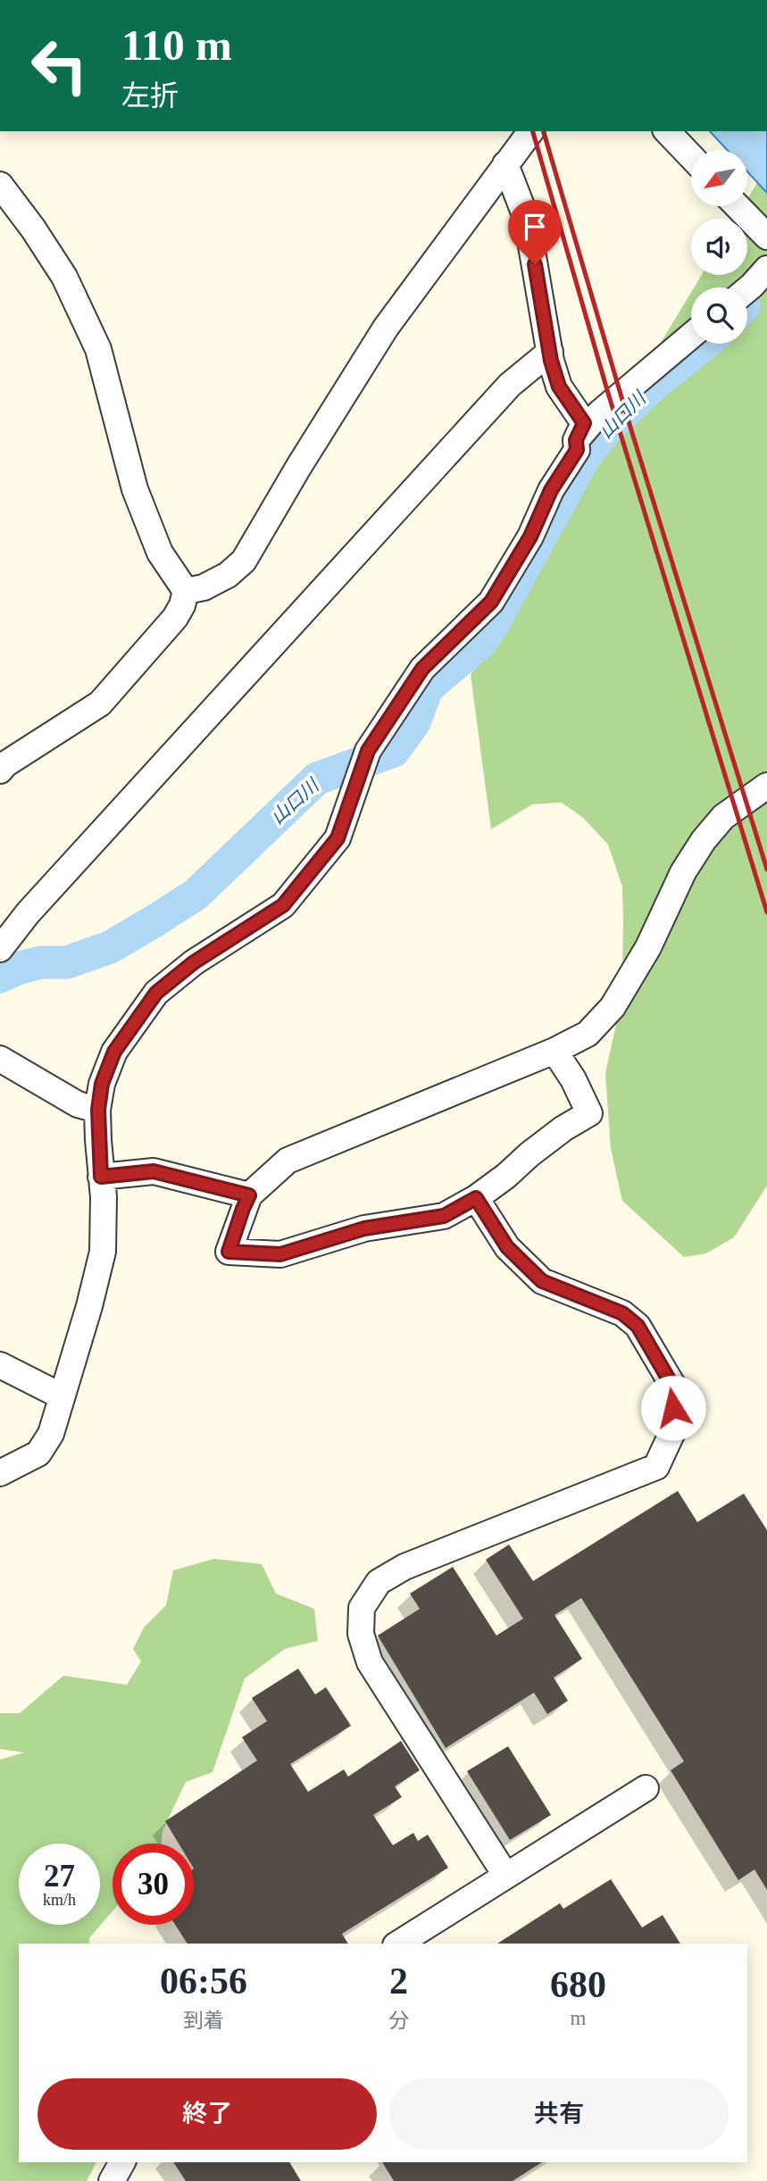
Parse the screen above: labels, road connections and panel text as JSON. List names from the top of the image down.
{
  "water": ["山口川"],
  "north": "bottom left",
  "page": {
    "turn": ["110 m", "左折"],
    "speed": "27 km/h",
    "limit": "30",
    "eta": [
      "06:56",
      "到着",
      "2",
      "分",
      "680",
      "m"
    ],
    "buttons": ["終了", "共有"]
  }
}
